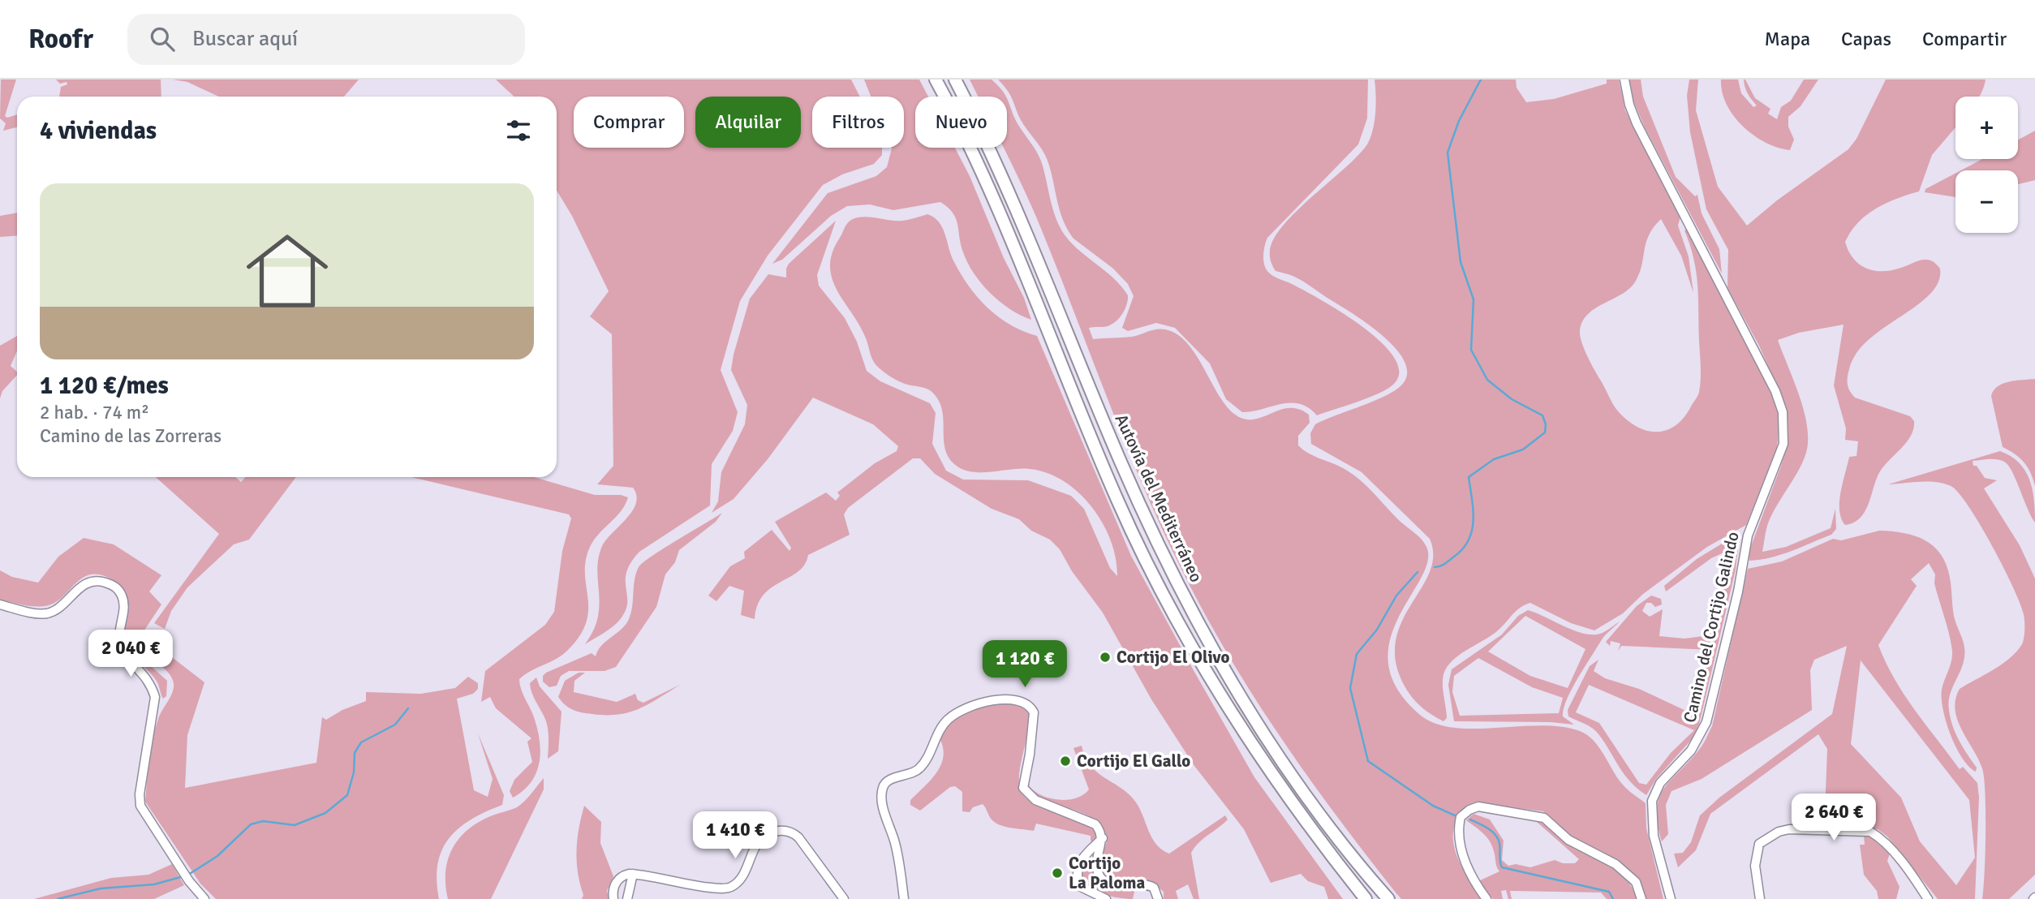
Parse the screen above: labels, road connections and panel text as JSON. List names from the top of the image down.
{
  "streets": {
    "highway": ["Autovía del Mediterráneo"],
    "street": ["Camino del Cortijo Galindo"]
  },
  "places": ["Cortijo El Olivo", "Cortijo El Gallo", "Cortijo La Paloma"],
  "page": {
    "header": "Roofr",
    "search": "Buscar aquí",
    "nav": ["Mapa", "Capas", "Compartir"],
    "map_buttons": ["+", "−"],
    "chip": [
      "Comprar",
      "Alquilar",
      "Filtros",
      "Nuevo"
    ],
    "heading": "4 viviendas",
    "list": [
      {
        "name": "1 120 €/mes",
        "note": "2 hab. · 74 m² · Camino de las Zorreras"
      }
    ],
    "price": [
      "2 040 €",
      "1 120 €",
      "2 640 €",
      "1 410 €"
    ]
  }
}
